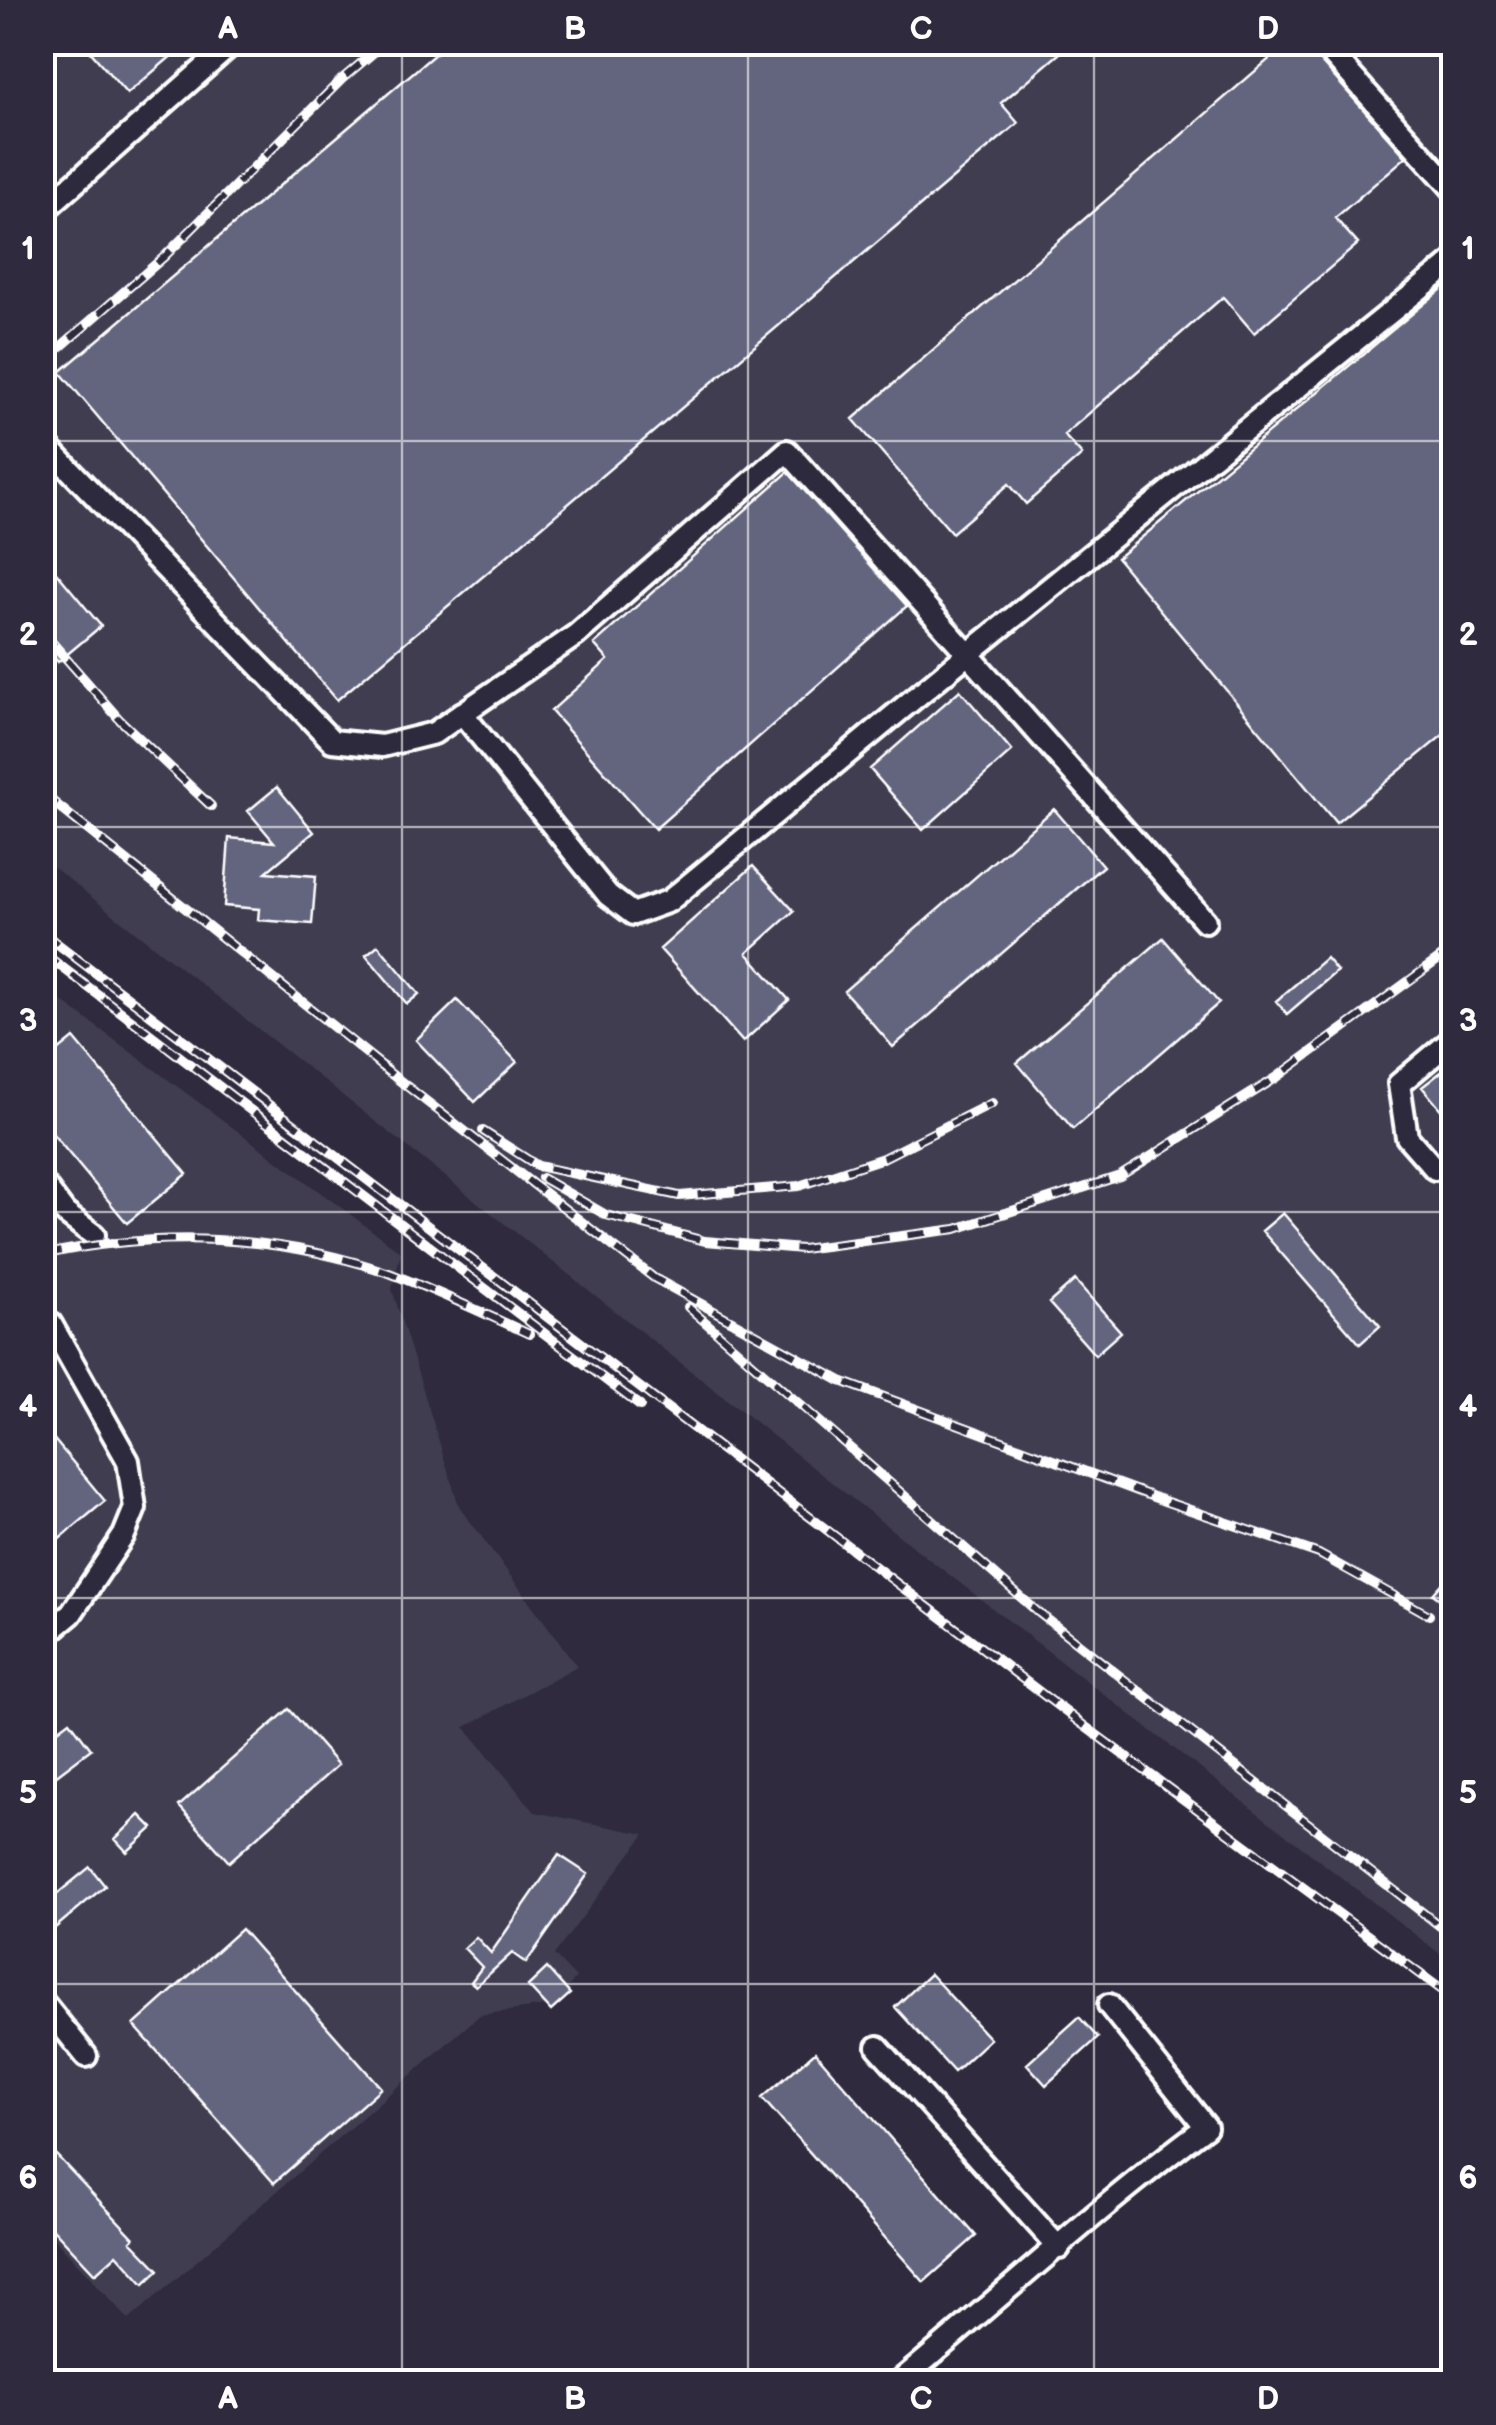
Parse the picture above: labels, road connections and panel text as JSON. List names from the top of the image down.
{
  "grid": {
    "columns": [
      "A",
      "B",
      "C",
      "D"
    ],
    "rows": [
      "1",
      "2",
      "3",
      "4",
      "5",
      "6"
    ]
  }
}
